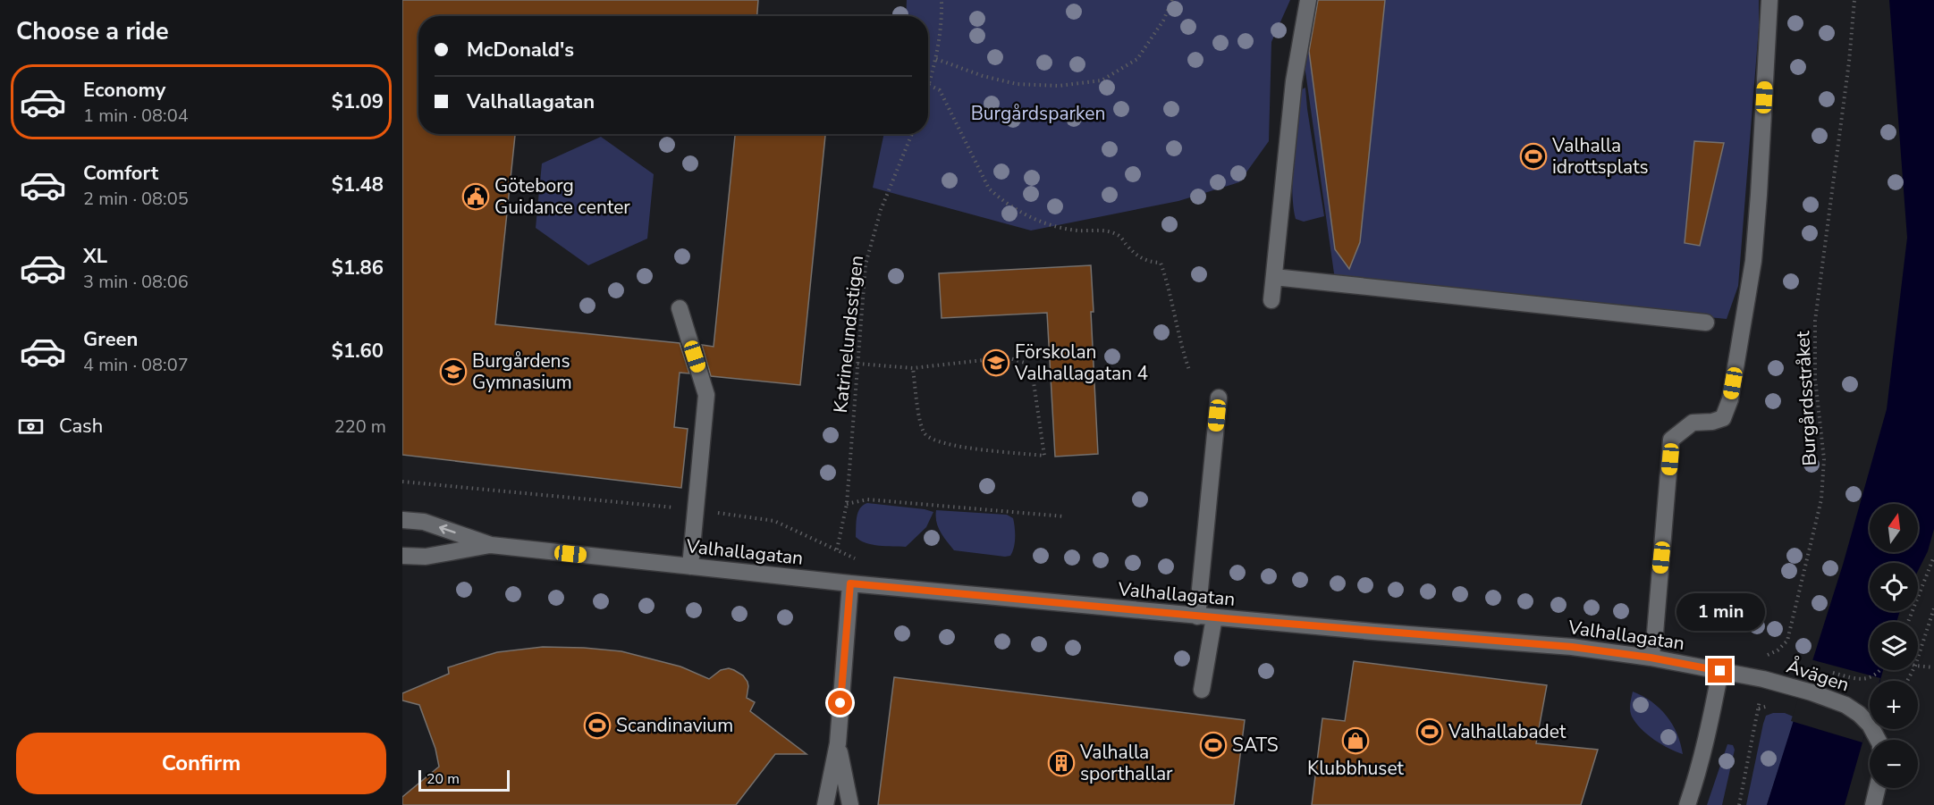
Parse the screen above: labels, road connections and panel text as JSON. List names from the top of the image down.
{
  "streets": {
    "street": ["Valhallagatan", "Åvägen"],
    "path": ["Katrinelundsstigen", "Burgårdsstråket"]
  },
  "crossings": [
    ["Valhallagatan", "Åvägen"]
  ],
  "parks": ["Burgårdsparken"],
  "places": {
    "sports": [
      "Valhalla idrottsplats",
      "Scandinavium",
      "Valhallabadet",
      "SATS"
    ],
    "public building": ["Göteborg Guidance center"],
    "school or university": ["Förskolan Valhallagatan 4", "Burgårdens Gymnasium"],
    "shop": ["Klubbhuset"],
    "building": ["Valhalla sporthallar"]
  },
  "scale_bar": "20 m",
  "north": "top",
  "page": {
    "heading": "Choose a ride",
    "banner": ["McDonald's", "Valhallagatan"],
    "list": [
      {
        "name": "Economy",
        "note": "1 min · 08:04",
        "value": "$1.09"
      },
      {
        "name": "Comfort",
        "note": "2 min · 08:05",
        "value": "$1.48"
      },
      {
        "name": "XL",
        "note": "3 min · 08:06",
        "value": "$1.86"
      },
      {
        "name": "Green",
        "note": "4 min · 08:07",
        "value": "$1.60"
      }
    ],
    "pay": ["Cash", "220 m"],
    "map_buttons": ["+", "−"],
    "bubble": "1 min",
    "buttons": "Confirm",
    "scale": "20 m"
  }
}
